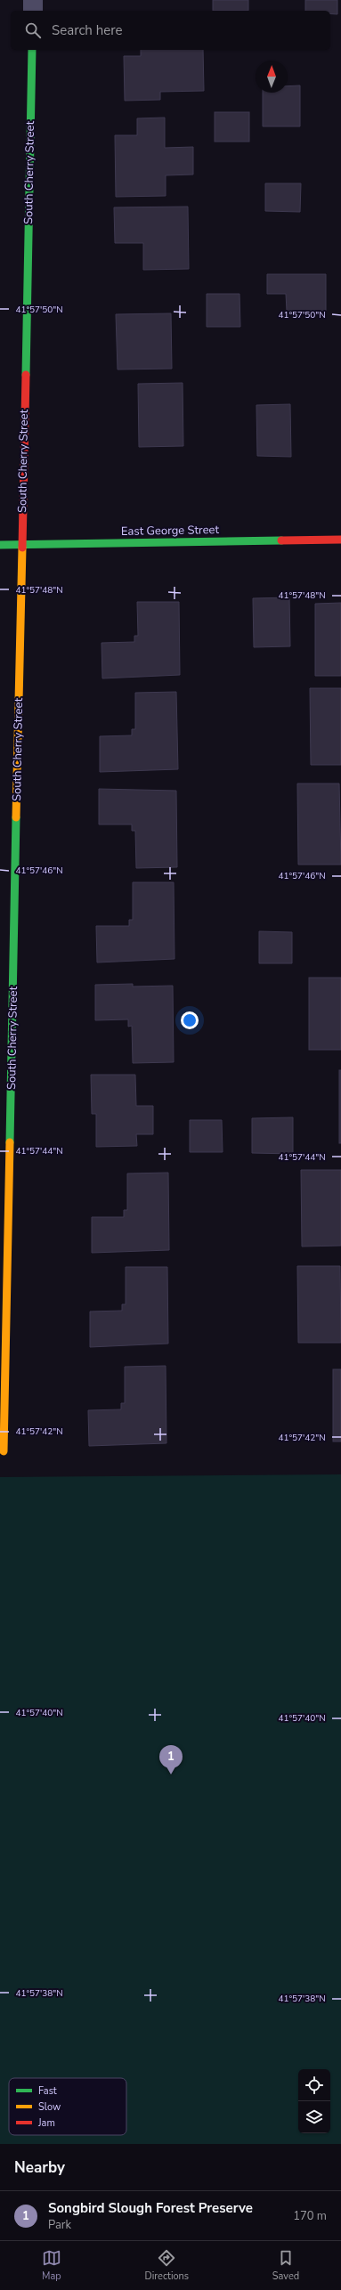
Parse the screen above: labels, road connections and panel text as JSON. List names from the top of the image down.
{
  "streets": {
    "street": ["South Cherry Street", "East George Street"]
  },
  "crossings": [
    ["South Cherry Street", "East George Street"]
  ],
  "legend": ["Fast", "Slow", "Jam"],
  "north": "top",
  "page": {
    "search": "Search here",
    "pins": "1",
    "heading": "Nearby",
    "list": [
      {
        "mark": "1",
        "name": "Songbird Slough Forest Preserve",
        "note": "Park",
        "value": "170 m"
      }
    ],
    "nav": ["Map", "Directions", "Saved"]
  },
  "coordinates": [
    "41°57'50\"N",
    "41°57'48\"N",
    "41°57'46\"N",
    "41°57'44\"N",
    "41°57'42\"N",
    "41°57'40\"N",
    "41°57'38\"N"
  ]
}
